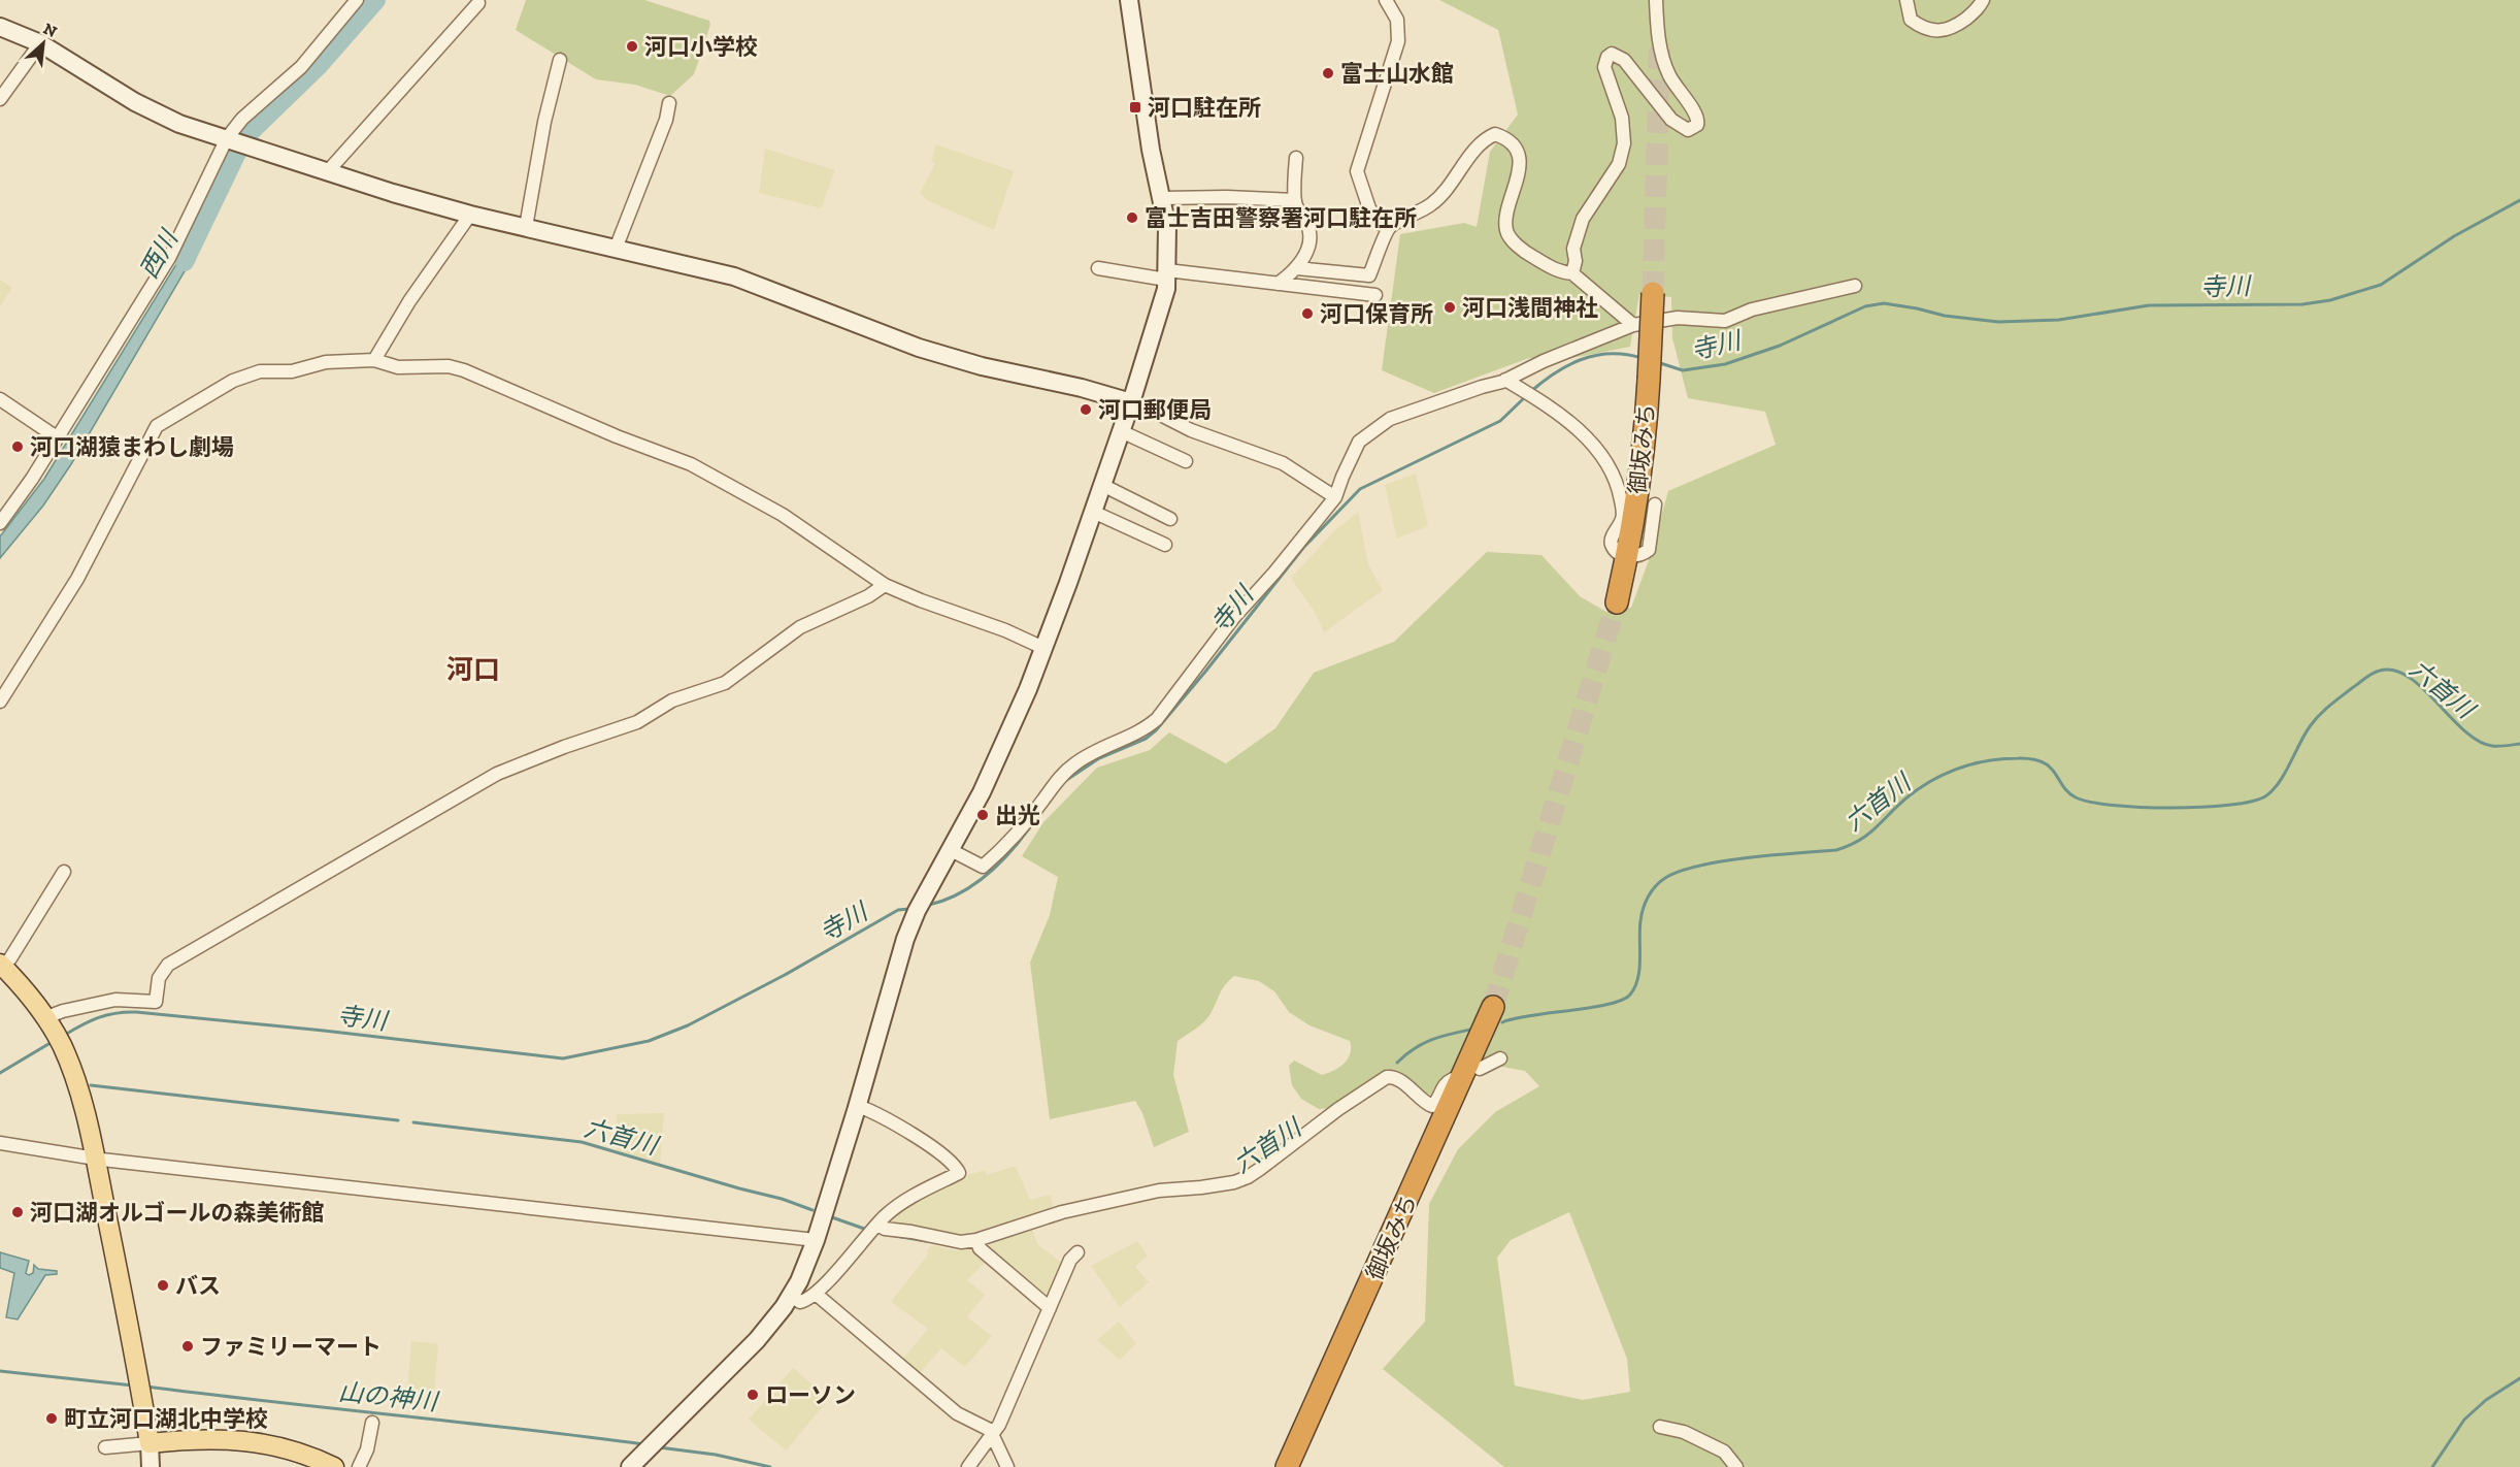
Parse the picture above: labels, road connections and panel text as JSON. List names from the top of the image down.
{
  "streets": {
    "highway": ["御坂みち"]
  },
  "districts": ["河口"],
  "water": [
    "西川",
    "寺川",
    "六首川",
    "山の神川"
  ],
  "places": {
    "other": [
      "河口小学校",
      "富士山水館",
      "富士吉田警察署河口駐在所",
      "河口浅間神社",
      "河口保育所",
      "河口郵便局",
      "河口湖猿まわし劇場",
      "出光",
      "河口湖オルゴールの森美術館",
      "バス",
      "ファミリーマート",
      "ローソン",
      "町立河口湖北中学校"
    ],
    "transit": ["河口駐在所"]
  },
  "north": "top right"
}
